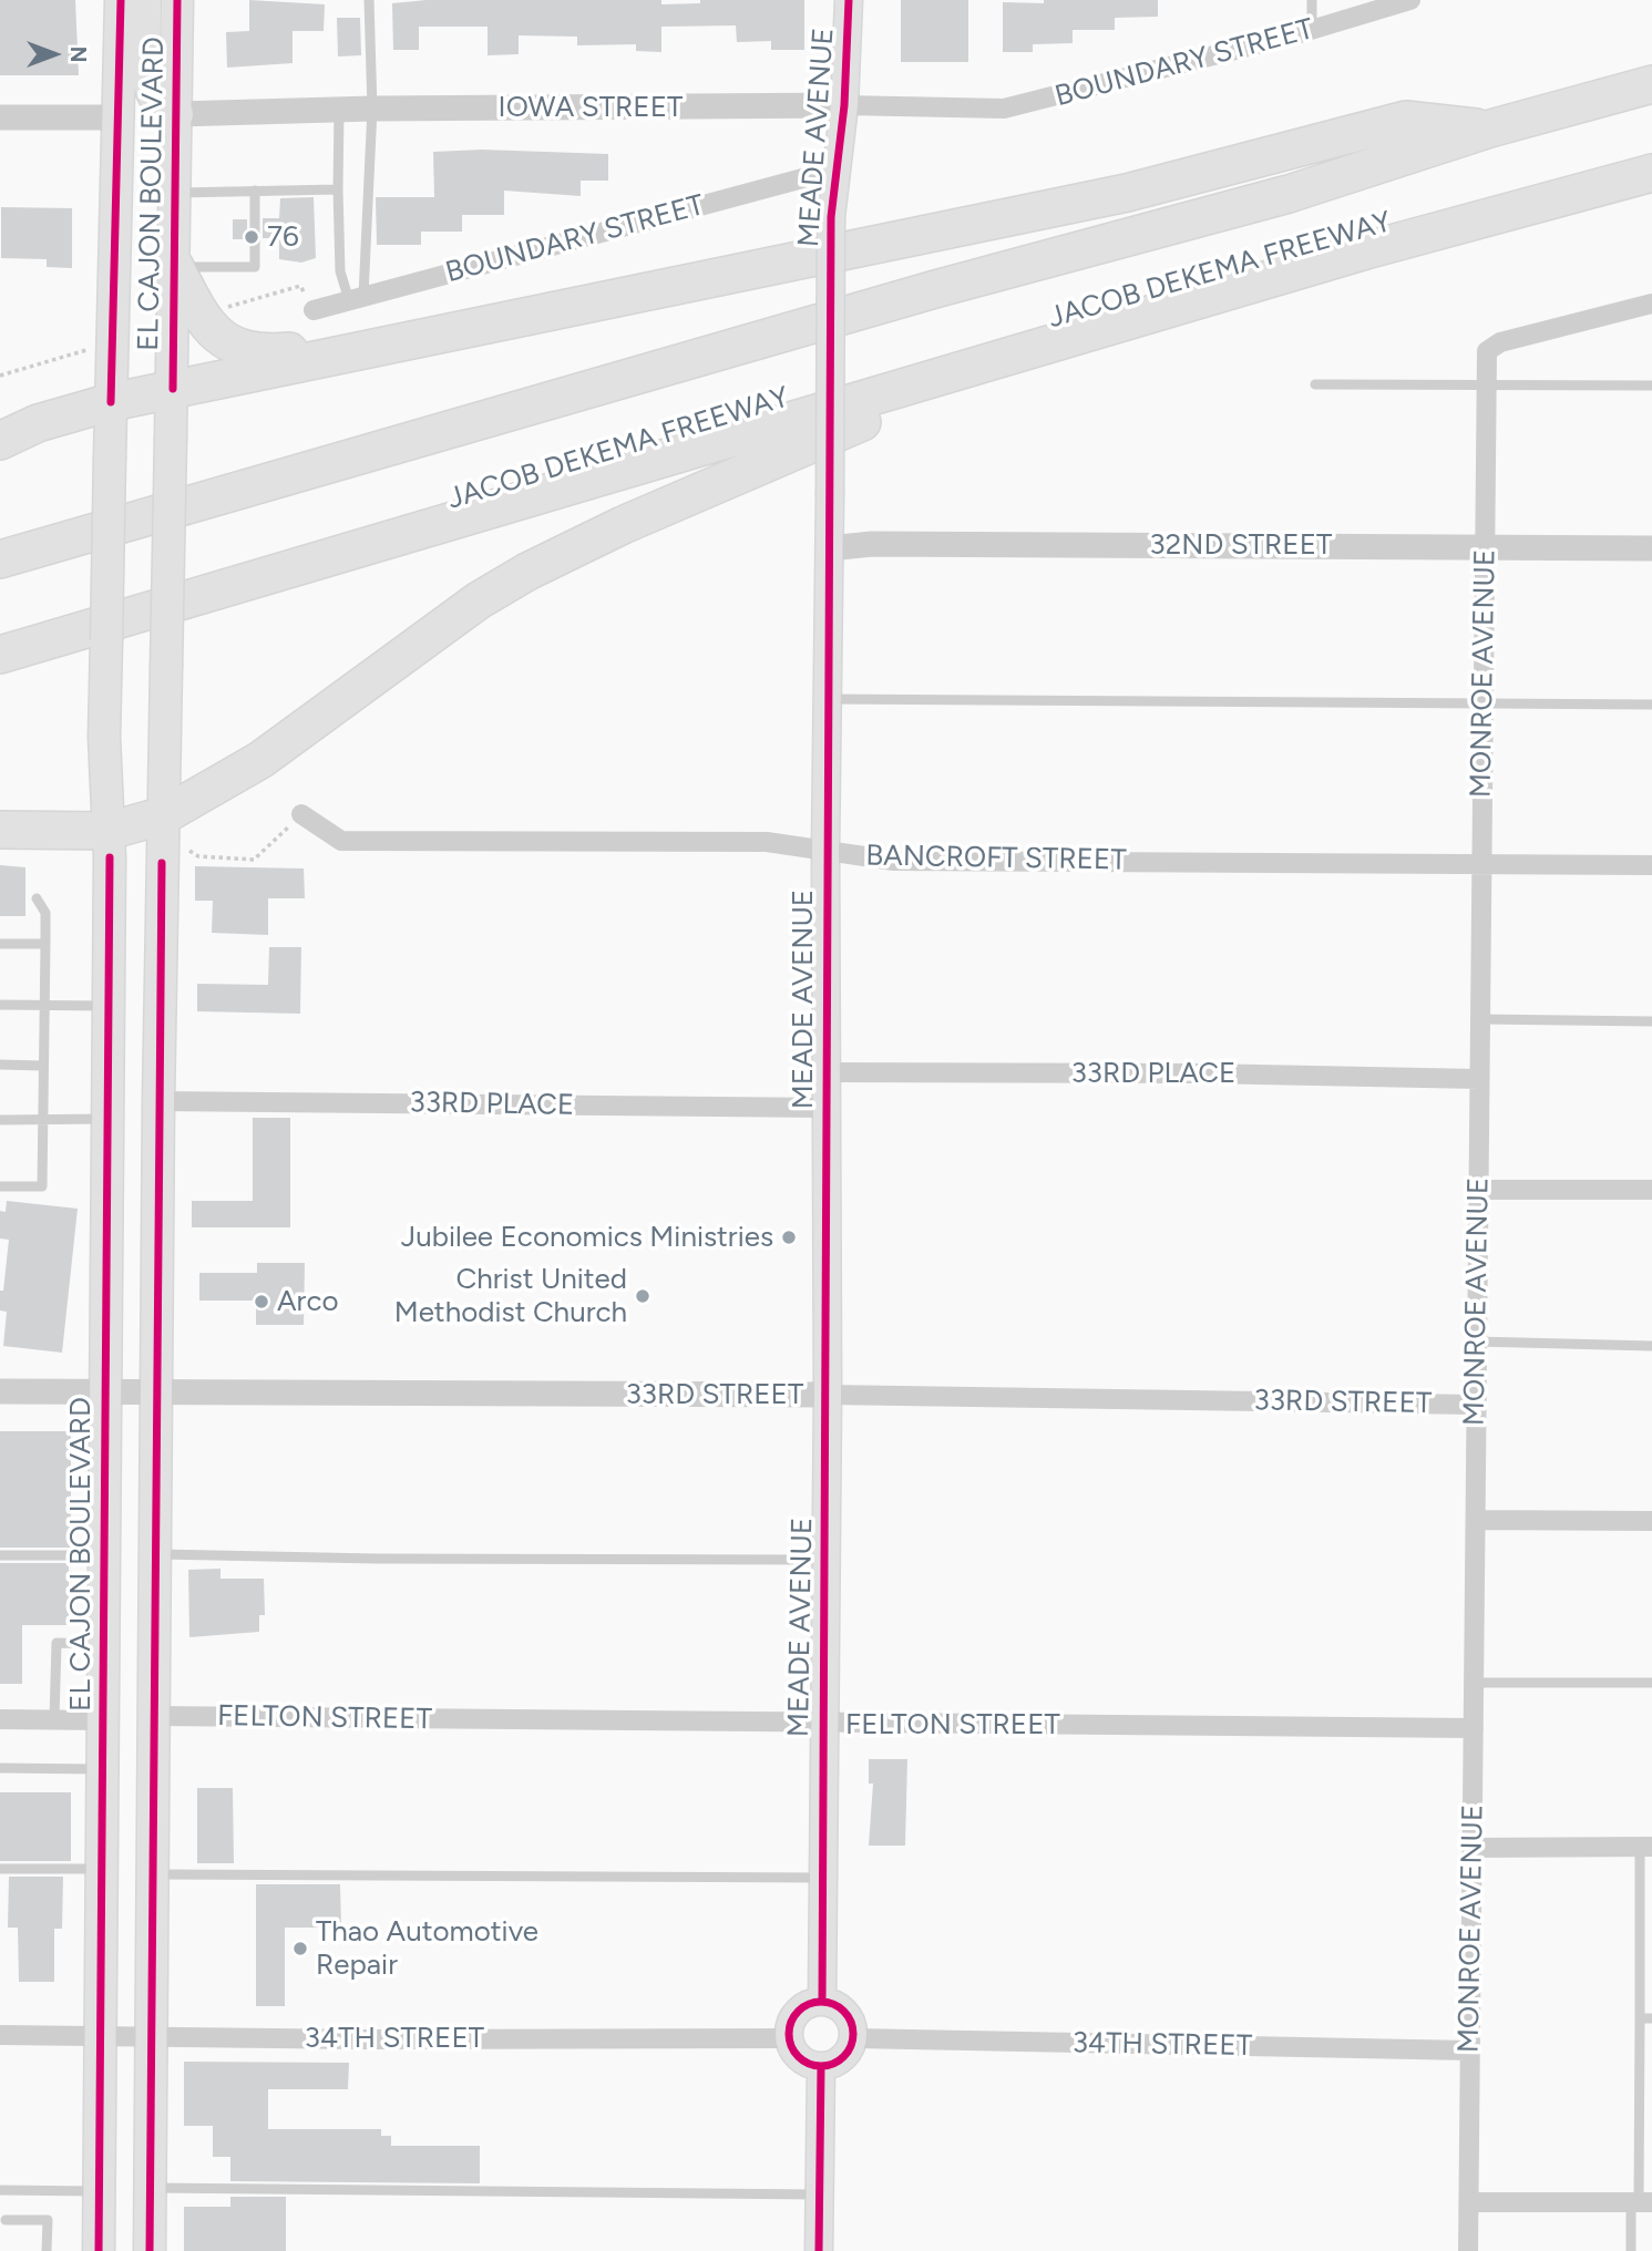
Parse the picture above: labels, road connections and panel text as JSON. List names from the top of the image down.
{
  "streets": {
    "highway": ["JACOB DEKEMA FREEWAY"],
    "main road": ["MEADE AVENUE", "EL CAJON BOULEVARD"],
    "street": [
      "BOUNDARY STREET",
      "IOWA STREET",
      "32ND STREET",
      "MONROE AVENUE",
      "BANCROFT STREET",
      "33RD PLACE",
      "33RD STREET",
      "FELTON STREET",
      "34TH STREET"
    ]
  },
  "crossings": [
    ["BOUNDARY STREET", "IOWA STREET"],
    ["BOUNDARY STREET", "MEADE AVENUE"],
    ["IOWA STREET", "MEADE AVENUE"],
    ["IOWA STREET", "EL CAJON BOULEVARD"],
    ["MEADE AVENUE", "32ND STREET"],
    ["MEADE AVENUE", "BANCROFT STREET"],
    ["MEADE AVENUE", "33RD PLACE"],
    ["MEADE AVENUE", "33RD STREET"],
    ["MEADE AVENUE", "FELTON STREET"],
    ["MEADE AVENUE", "34TH STREET"],
    ["EL CAJON BOULEVARD", "33RD PLACE"],
    ["EL CAJON BOULEVARD", "33RD STREET"],
    ["EL CAJON BOULEVARD", "FELTON STREET"],
    ["EL CAJON BOULEVARD", "34TH STREET"],
    ["32ND STREET", "MONROE AVENUE"],
    ["MONROE AVENUE", "BANCROFT STREET"],
    ["MONROE AVENUE", "33RD PLACE"],
    ["MONROE AVENUE", "33RD STREET"],
    ["MONROE AVENUE", "FELTON STREET"],
    ["MONROE AVENUE", "34TH STREET"]
  ],
  "places": [
    "76",
    "Jubilee Economics Ministries",
    "Christ United Methodist Church",
    "Arco",
    "Thao Automotive Repair"
  ],
  "north": "right"
}
